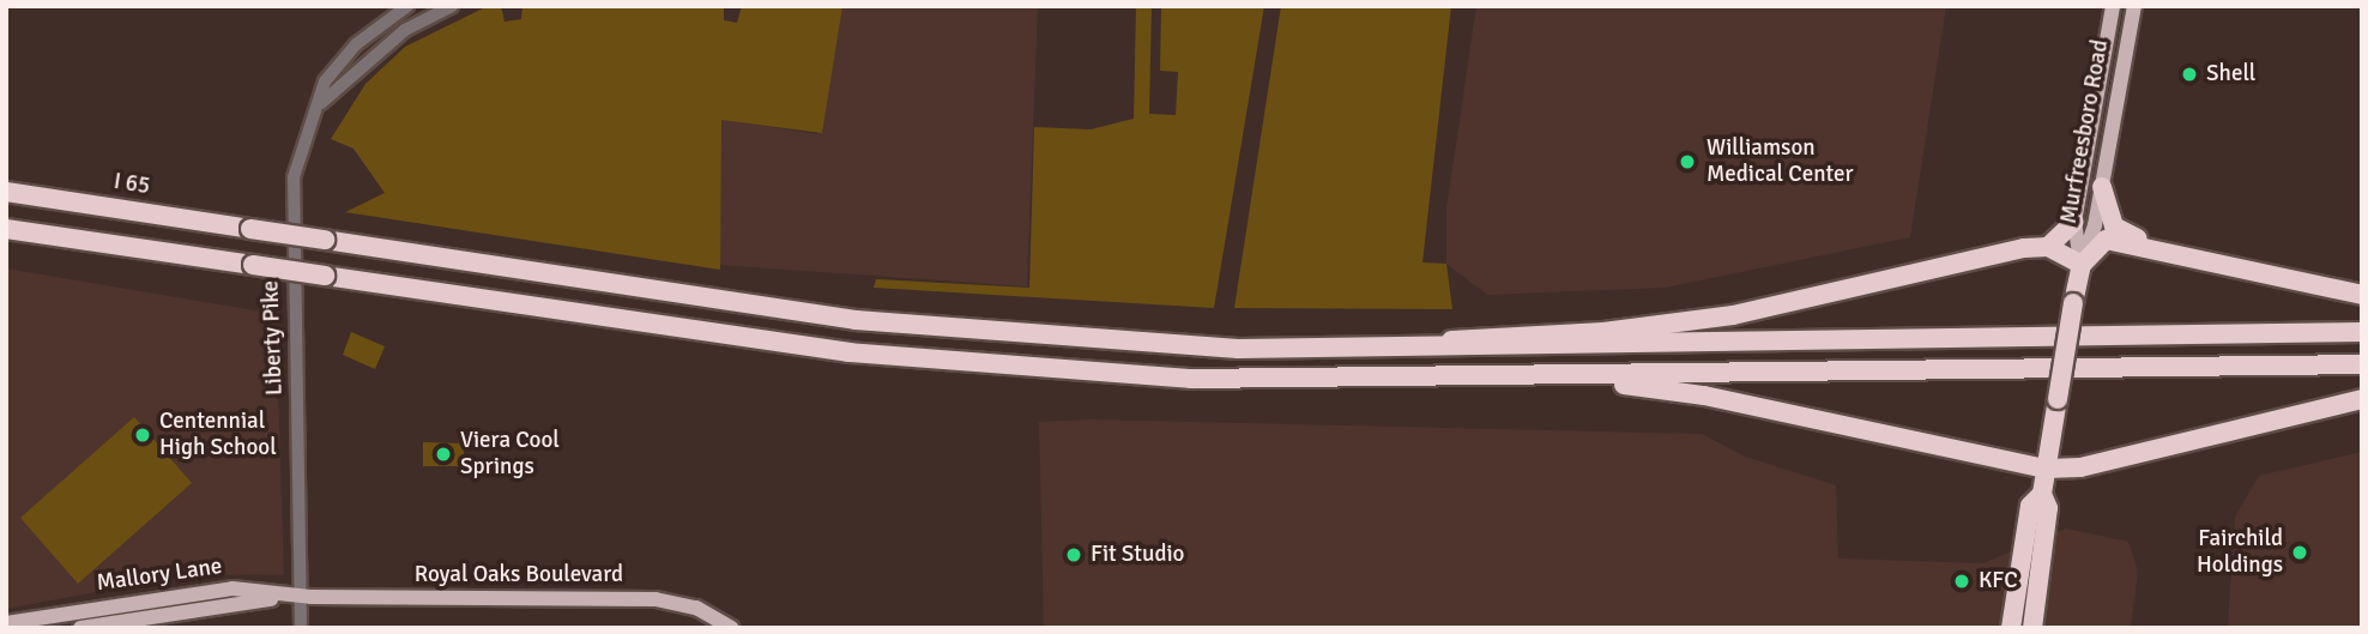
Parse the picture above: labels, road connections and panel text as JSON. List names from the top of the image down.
{
  "streets": {
    "highway": ["Murfreesboro Road", "I 65"],
    "main road": ["Mallory Lane", "Royal Oaks Boulevard"],
    "street": ["Liberty Pike"]
  },
  "crossings": [
    ["Liberty Pike", "Mallory Lane"],
    ["Liberty Pike", "Royal Oaks Boulevard"],
    ["Mallory Lane", "Royal Oaks Boulevard"]
  ],
  "places": [
    "Shell",
    "Williamson Medical Center",
    "Centennial High School",
    "Viera Cool Springs",
    "Fairchild Holdings",
    "Fit Studio",
    "KFC"
  ]
}
